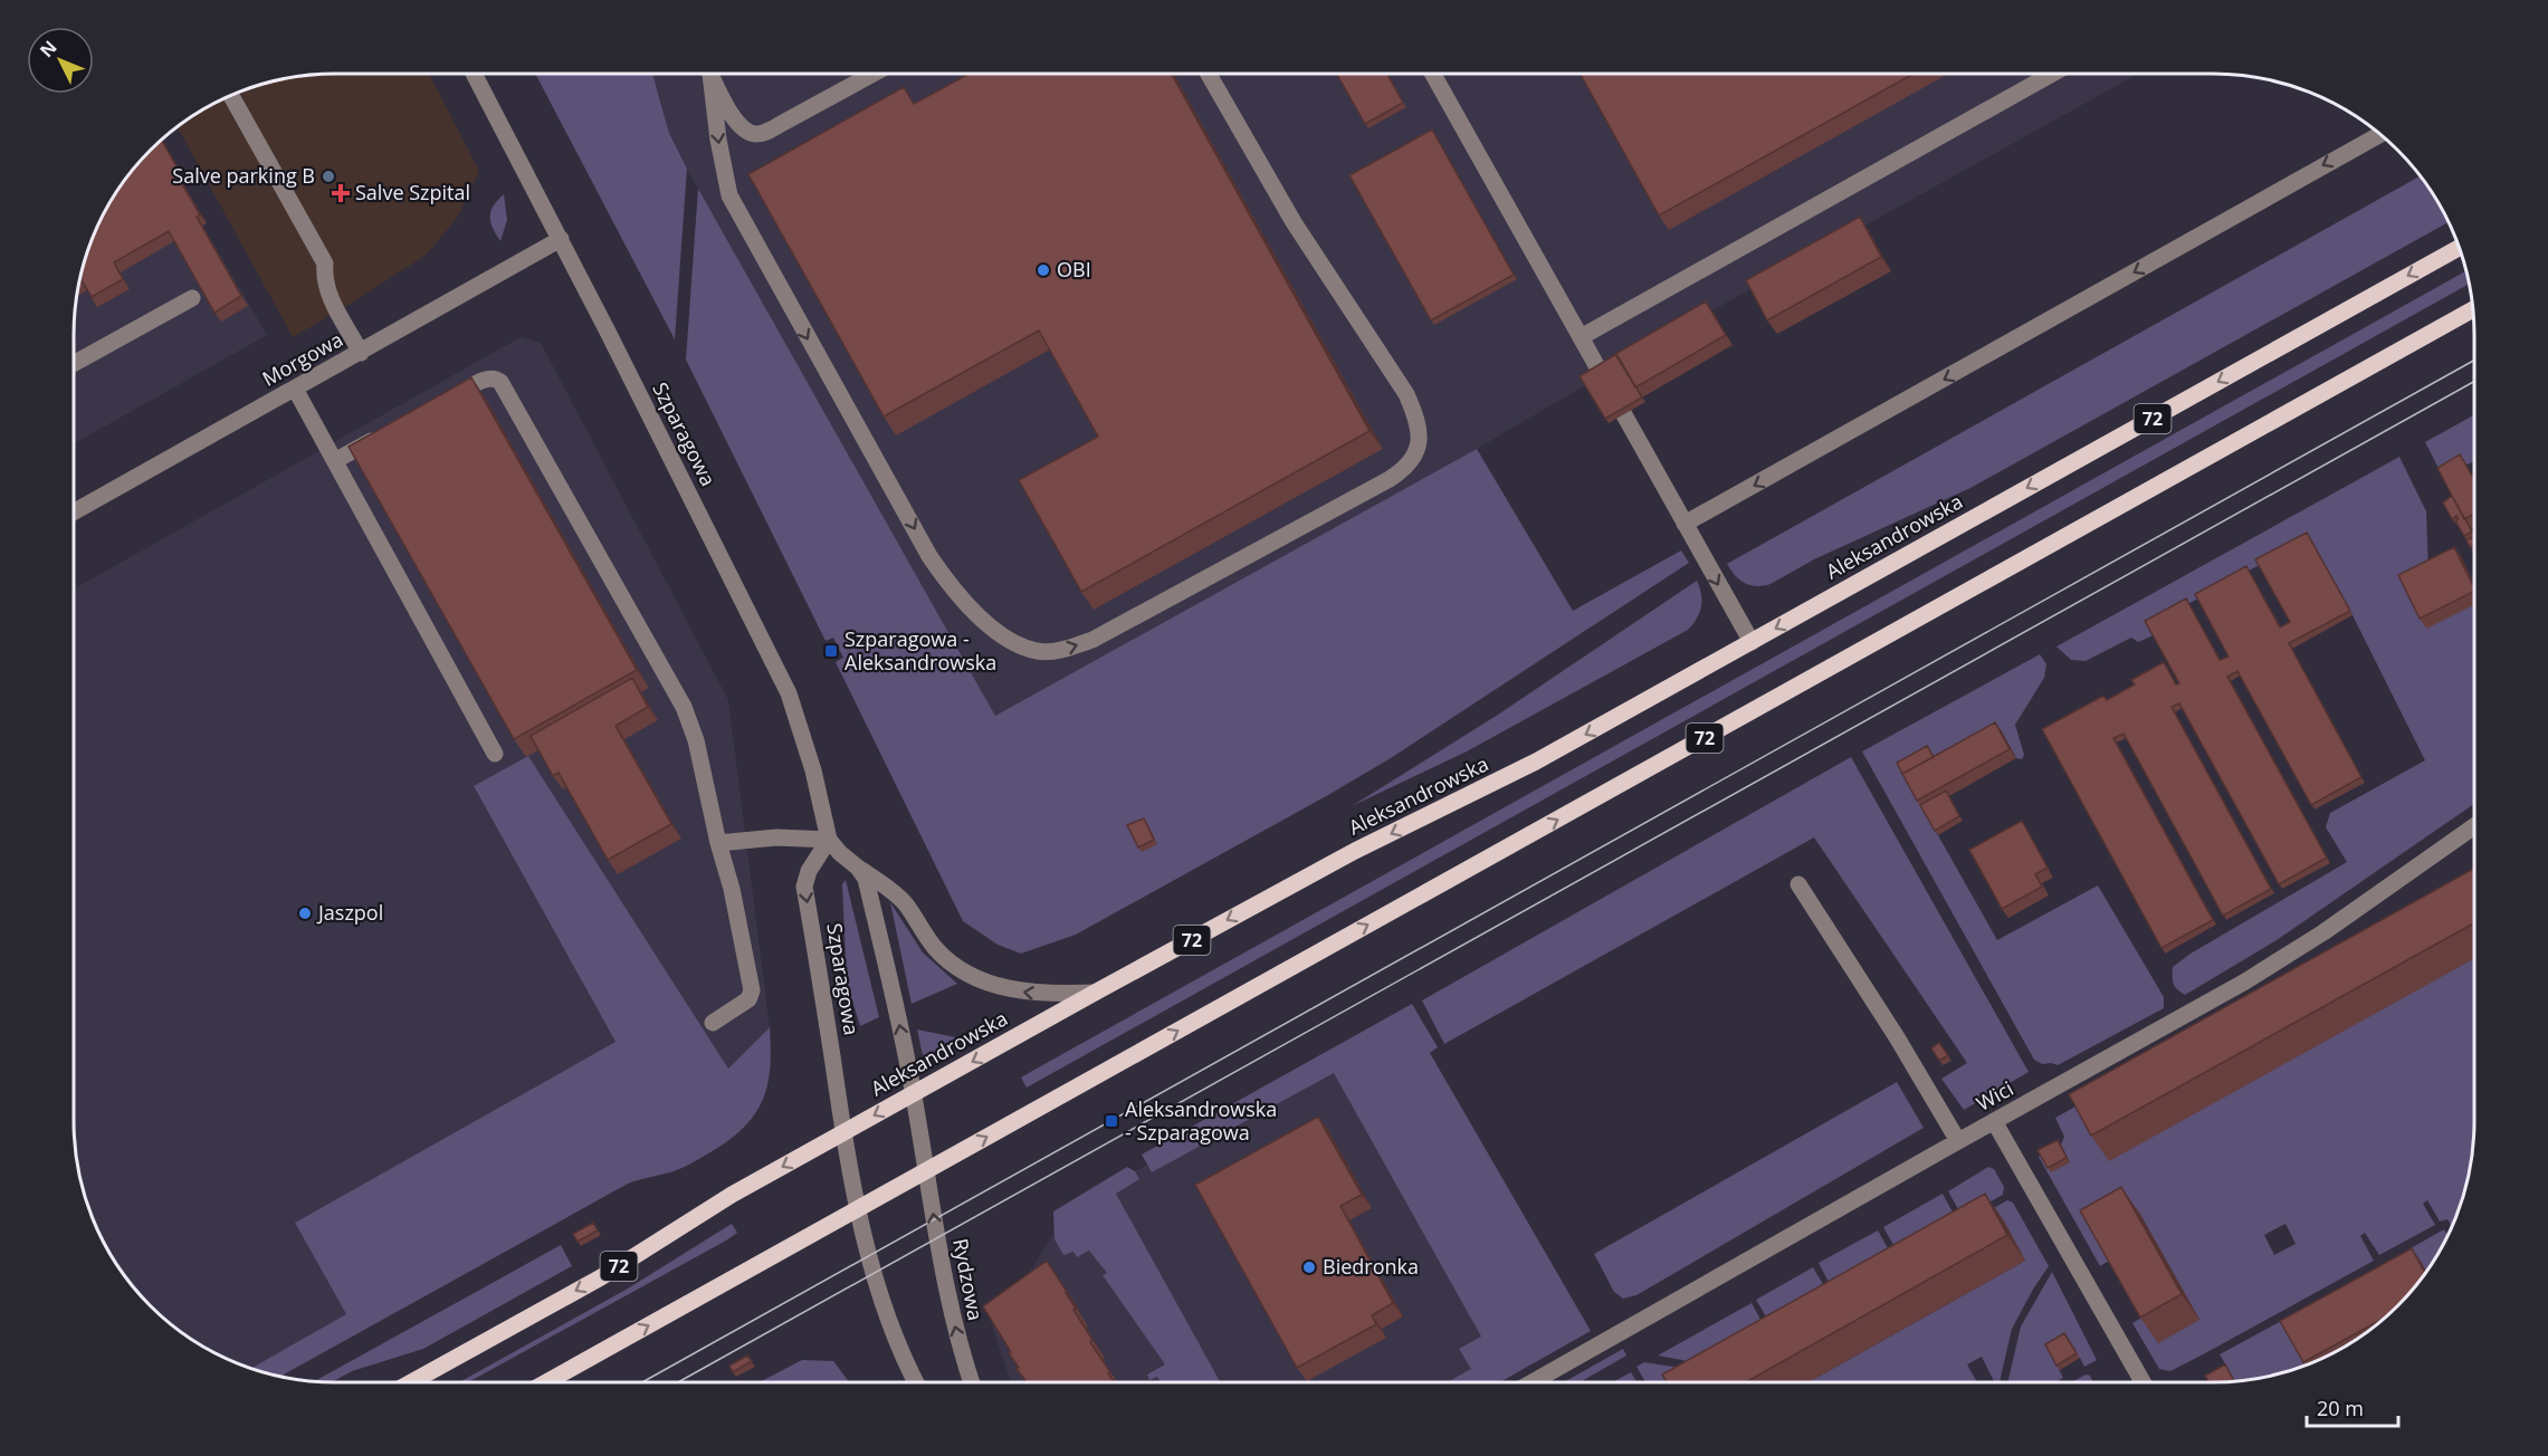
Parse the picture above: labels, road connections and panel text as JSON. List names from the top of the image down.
{
  "streets": {
    "main road": ["72", "Aleksandrowska"],
    "street": [
      "Morgowa",
      "Szparagowa",
      "Wici",
      "Rydzowa"
    ]
  },
  "crossings": [
    ["Morgowa", "Szparagowa"],
    ["72", "Szparagowa"],
    ["72", "Rydzowa"],
    ["Szparagowa", "Aleksandrowska"],
    ["Szparagowa", "Rydzowa"]
  ],
  "places": {
    "other": [
      "Salve parking B",
      "OBI",
      "Jaszpol",
      "Biedronka"
    ],
    "health": ["Salve Szpital"],
    "transit": ["Szparagowa - Aleksandrowska", "Aleksandrowska - Szparagowa"]
  },
  "scale_bar": "20 m",
  "north": "top left"
}
